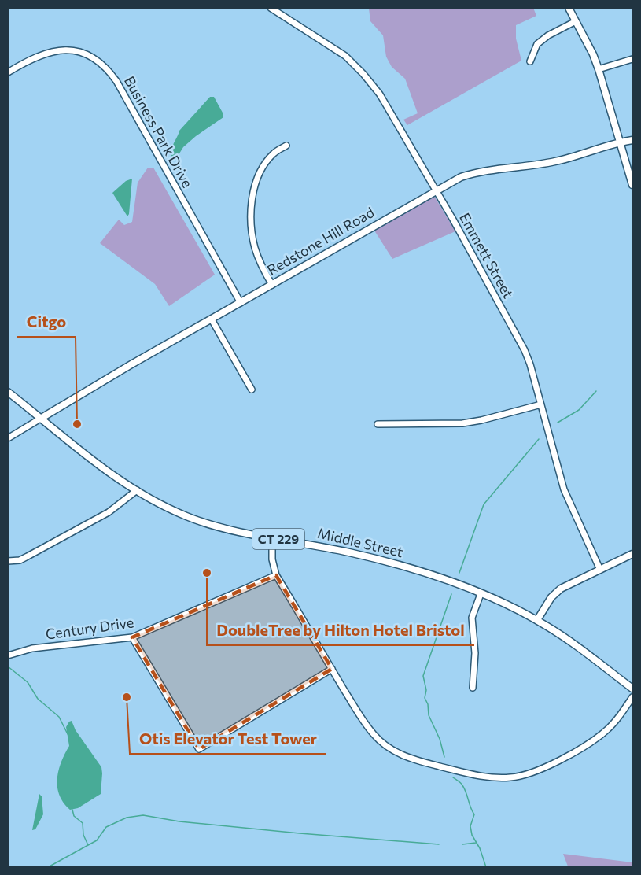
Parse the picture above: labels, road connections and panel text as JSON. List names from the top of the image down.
{
  "streets": {
    "main road": ["Redstone Hill Road", "CT 229", "Middle Street"],
    "street": ["Business Park Drive", "Emmett Street", "Century Drive"]
  },
  "crossings": [
    ["Business Park Drive", "Redstone Hill Road"],
    ["Redstone Hill Road", "Emmett Street"],
    ["Redstone Hill Road", "Middle Street"]
  ],
  "places": ["Citgo", "DoubleTree by Hilton Hotel Bristol", "Otis Elevator Test Tower"]
}
